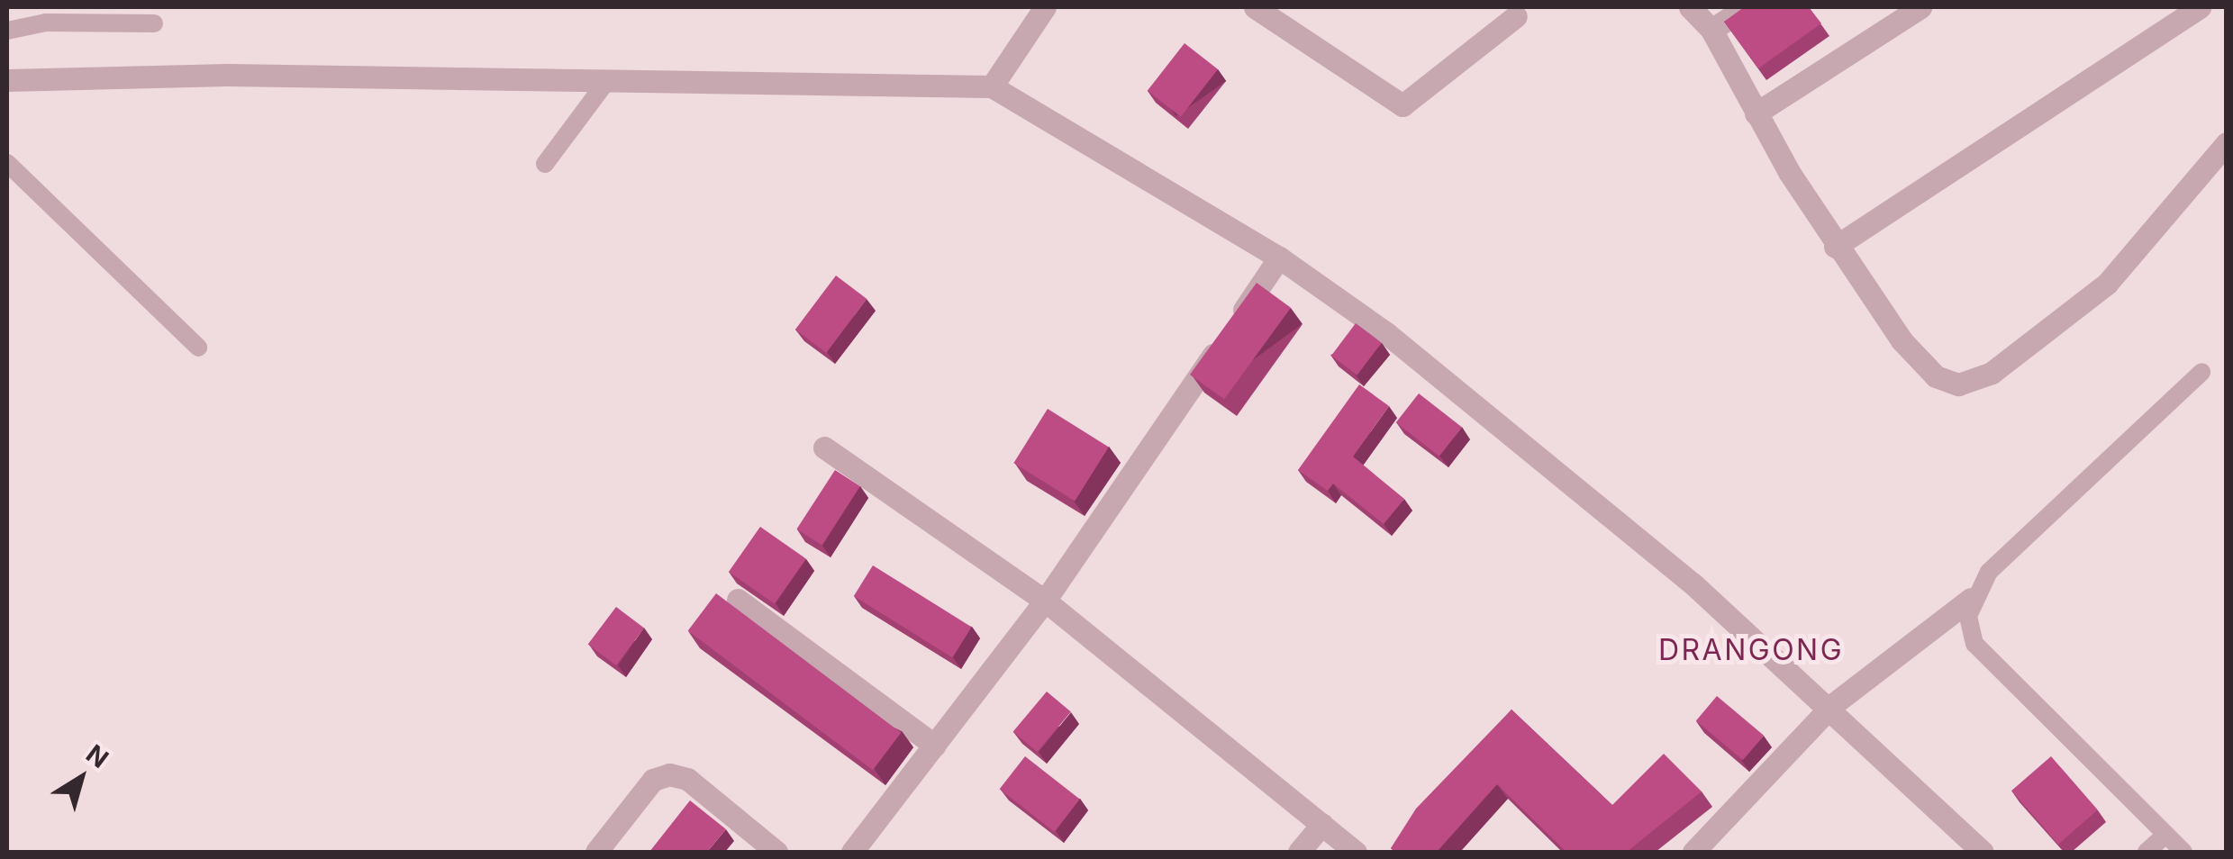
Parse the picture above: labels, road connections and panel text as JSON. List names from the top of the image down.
{
  "districts": ["DRANGONG"],
  "north": "top right"
}
